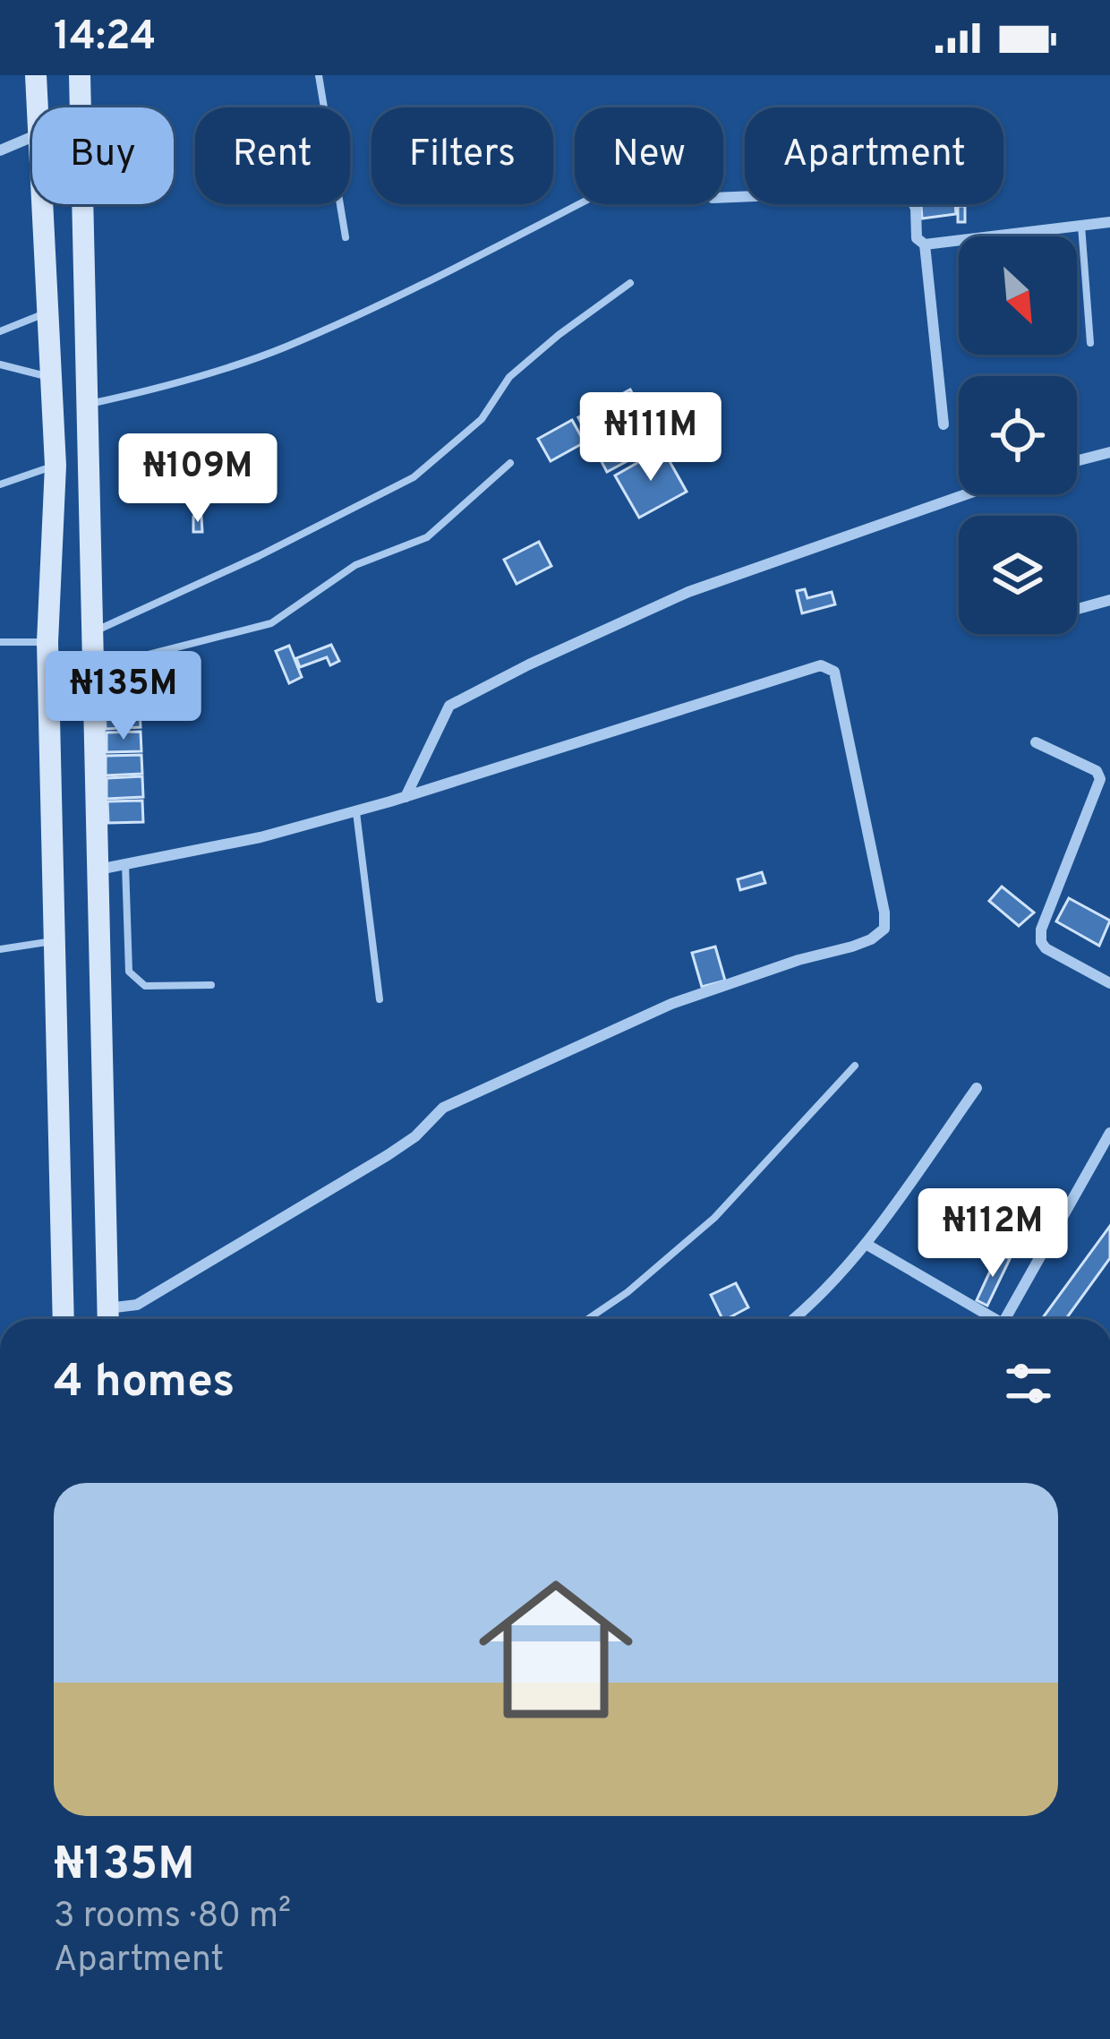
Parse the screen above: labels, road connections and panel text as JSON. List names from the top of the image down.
{
  "north": "bottom right",
  "page": {
    "status": "14:24",
    "chip": [
      "Buy",
      "Rent",
      "Filters",
      "New",
      "Apartment"
    ],
    "price": [
      "₦111M",
      "₦109M",
      "₦135M",
      "₦112M"
    ],
    "heading": "4 homes",
    "list": [
      {
        "name": "₦135M",
        "note": "3 rooms · 80 m² · Apartment"
      }
    ]
  }
}
